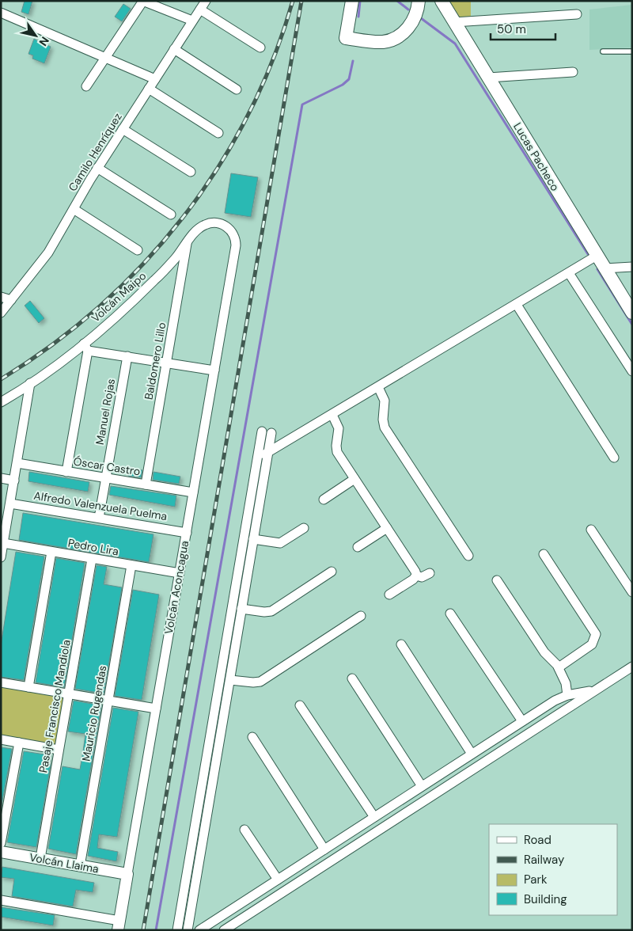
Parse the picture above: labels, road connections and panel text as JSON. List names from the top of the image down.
{
  "streets": {
    "main road": ["Lucas Pacheco"],
    "street": [
      "Camilo Henríquez",
      "Volcán Maipo",
      "Baldomero Lillo",
      "Manuel Rojas",
      "Óscar Castro",
      "Alfredo Valenzuela Puelma",
      "Pedro Lira",
      "Volcán Aconcagua",
      "Pasaje Francisco Mandiola",
      "Mauricio Rugendas",
      "Volcán Llaima"
    ]
  },
  "crossings": [
    ["Volcán Maipo", "Baldomero Lillo"],
    ["Volcán Maipo", "Volcán Aconcagua"],
    ["Baldomero Lillo", "Óscar Castro"],
    ["Manuel Rojas", "Óscar Castro"],
    ["Manuel Rojas", "Alfredo Valenzuela Puelma"],
    ["Óscar Castro", "Volcán Aconcagua"],
    ["Alfredo Valenzuela Puelma", "Volcán Aconcagua"],
    ["Pedro Lira", "Volcán Aconcagua"],
    ["Pedro Lira", "Pasaje Francisco Mandiola"],
    ["Pedro Lira", "Mauricio Rugendas"],
    ["Volcán Aconcagua", "Volcán Llaima"],
    ["Pasaje Francisco Mandiola", "Volcán Llaima"],
    ["Mauricio Rugendas", "Volcán Llaima"]
  ],
  "legend": [
    "Road",
    "Railway",
    "Park",
    "Building"
  ],
  "scale_bar": "50 m",
  "north": "bottom right"
}
